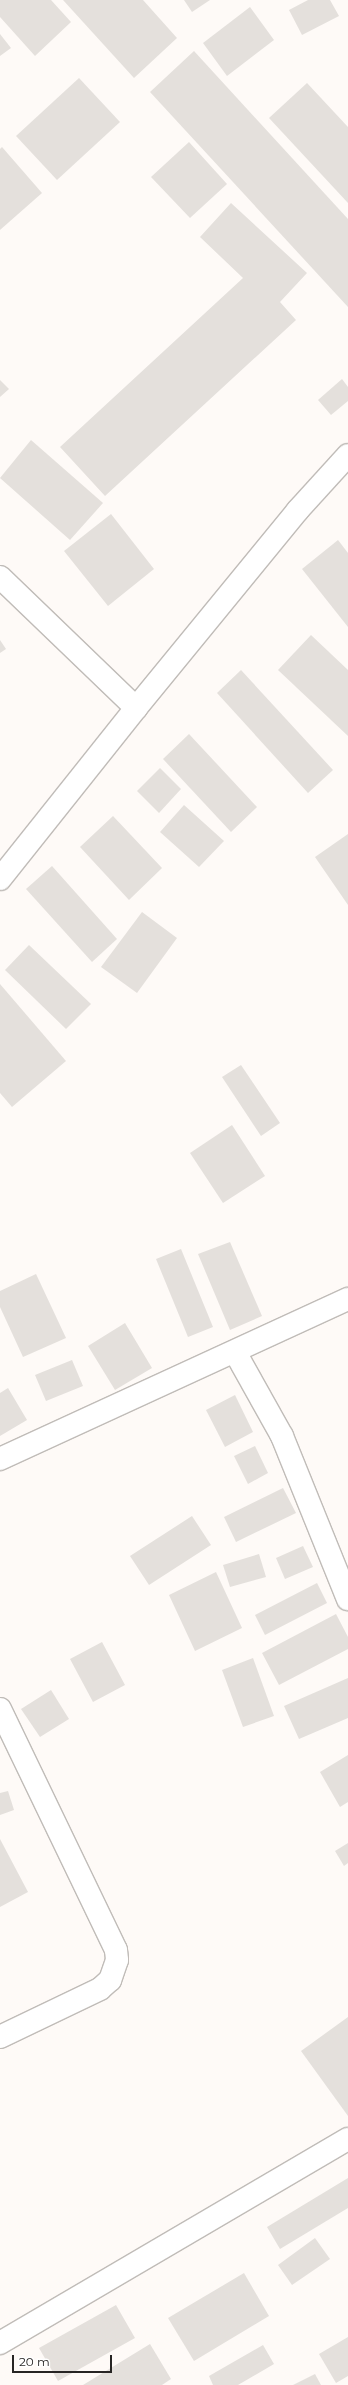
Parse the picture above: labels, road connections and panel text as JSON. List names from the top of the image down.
{
  "scale_bar": "20 m"
}
